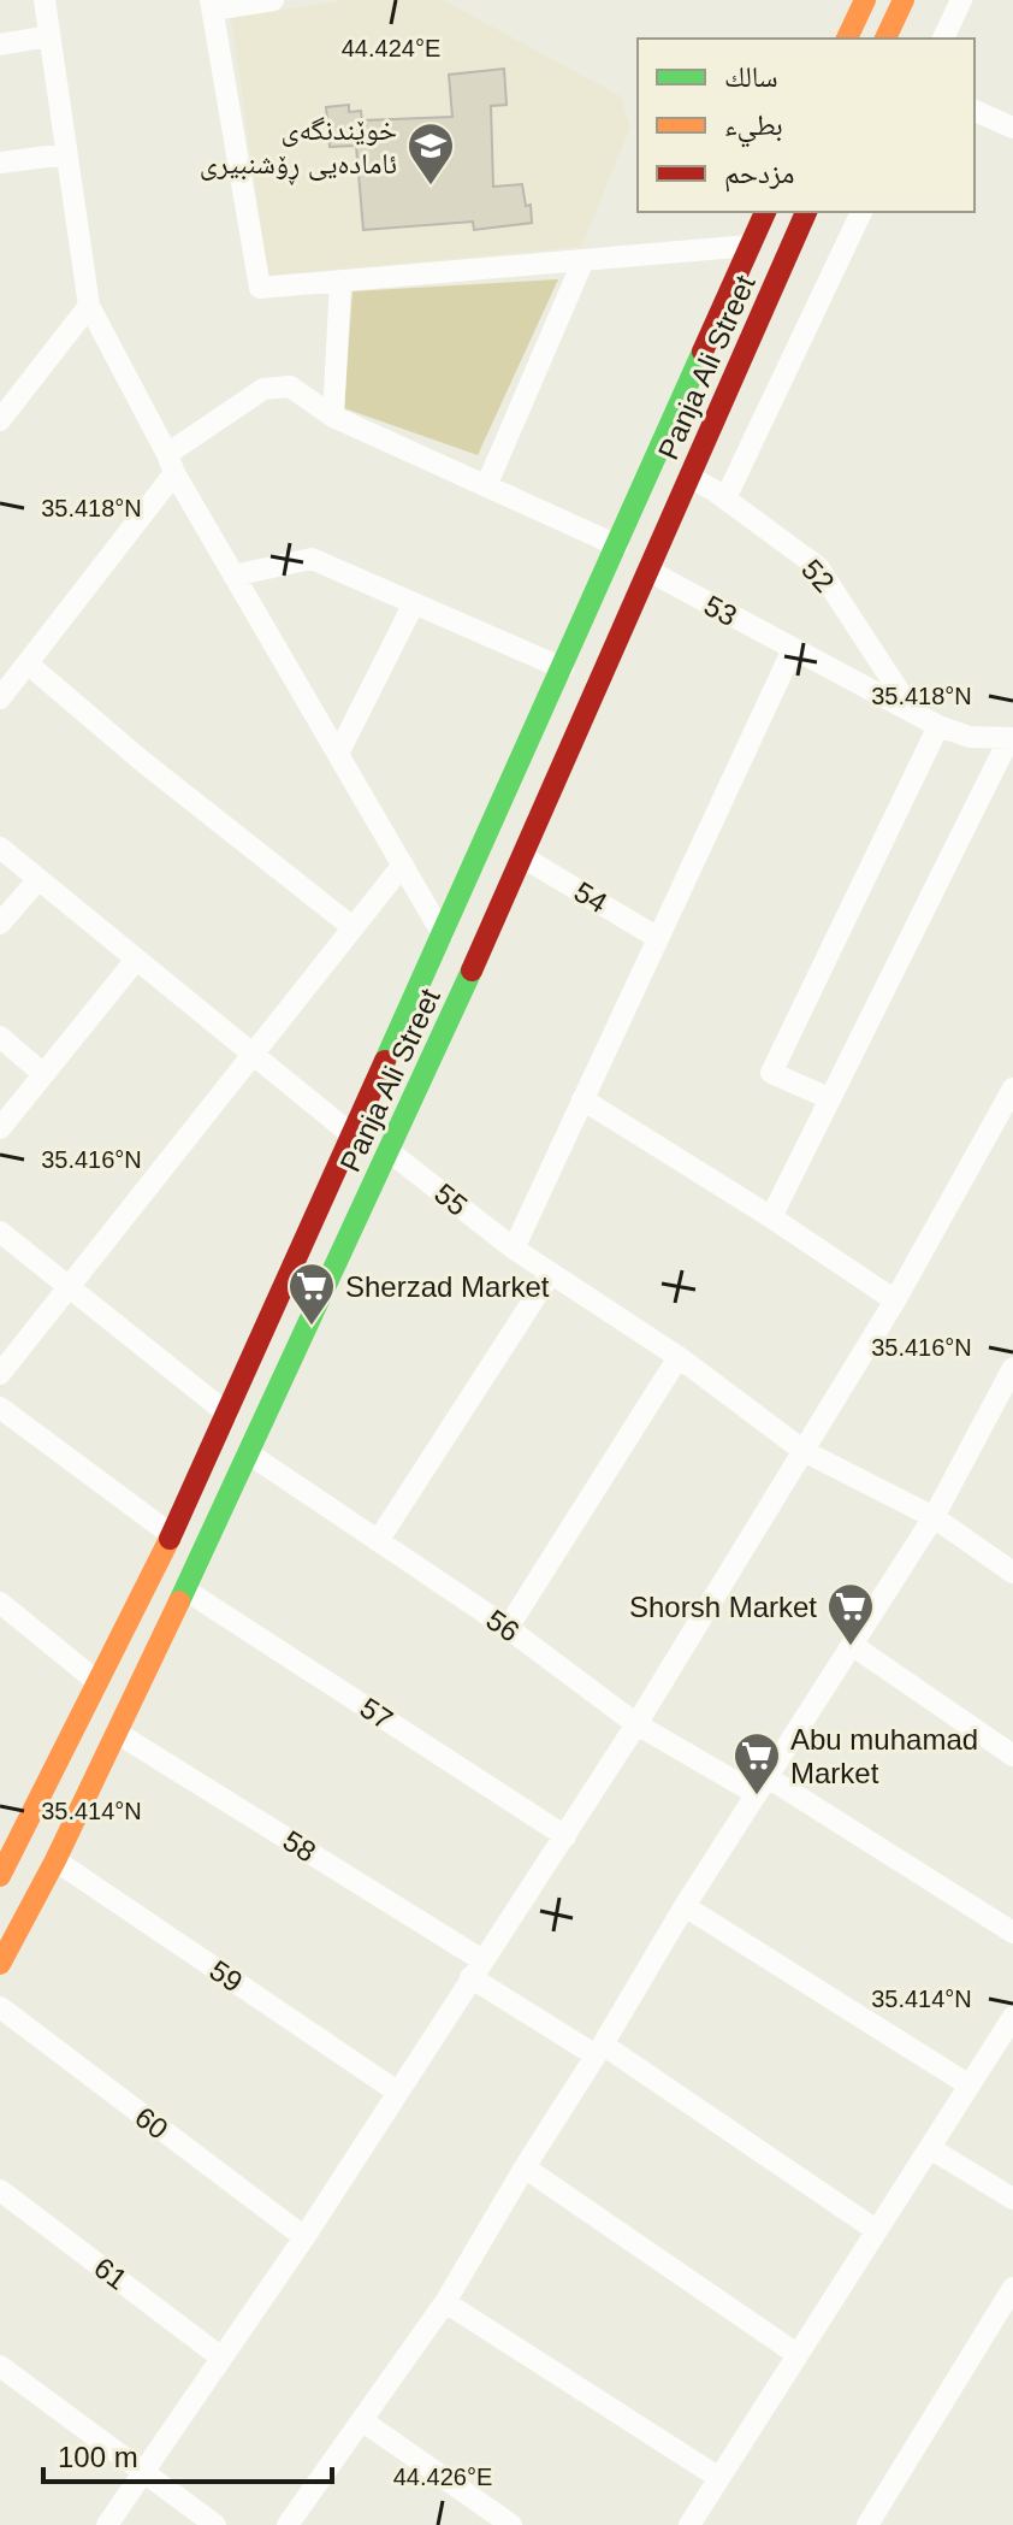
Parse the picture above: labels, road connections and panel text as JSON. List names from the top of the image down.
{
  "streets": {
    "main road": ["Panja Ali Street"],
    "street": [
      "52",
      "53",
      "54",
      "55",
      "56",
      "57",
      "58",
      "59",
      "60",
      "61"
    ]
  },
  "crossings": [
    ["Panja Ali Street", "52"],
    ["Panja Ali Street", "53"],
    ["Panja Ali Street", "54"],
    ["Panja Ali Street", "55"],
    ["Panja Ali Street", "56"],
    ["Panja Ali Street", "57"],
    ["Panja Ali Street", "58"],
    ["Panja Ali Street", "59"],
    ["52", "53"]
  ],
  "places": {
    "school or university": ["خوێندنگەی ئامادەیی ڕۆشنبیری"],
    "supermarket": ["Sherzad Market", "Shorsh Market", "Abu muhamad Market"]
  },
  "legend": ["سالك", "بطيء", "مزدحم"],
  "scale_bar": "100 m",
  "coordinates": [
    "44.424°E",
    "35.418°N",
    "35.416°N",
    "35.414°N",
    "44.426°E"
  ]
}
